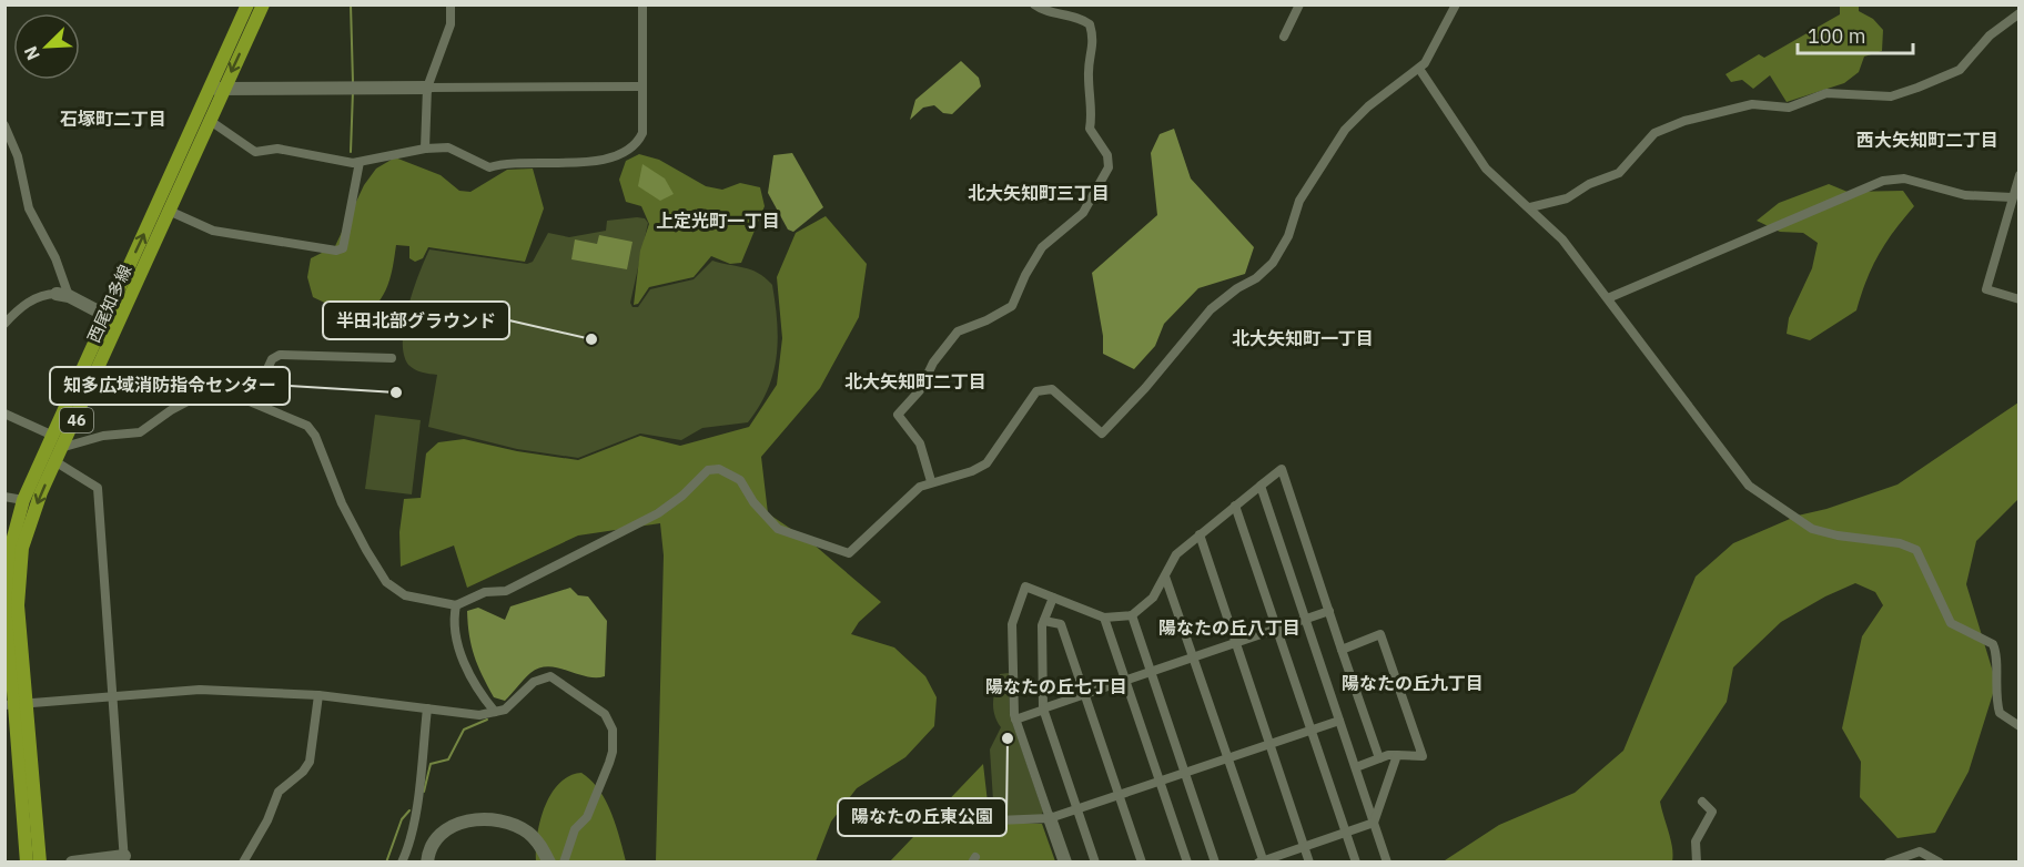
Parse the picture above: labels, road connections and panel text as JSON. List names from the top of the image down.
{
  "streets": {
    "main road": ["西尾知多線", "46"]
  },
  "districts": [
    "石塚町二丁目",
    "西大矢知町二丁目",
    "北大矢知町三丁目",
    "上定光町一丁目",
    "北大矢知町一丁目",
    "北大矢知町二丁目",
    "陽なたの丘八丁目",
    "陽なたの丘九丁目",
    "陽なたの丘七丁目"
  ],
  "places": ["半田北部グラウンド", "知多広域消防指令センター", "陽なたの丘東公園"],
  "scale_bar": "100 m",
  "north": "bottom left"
}
